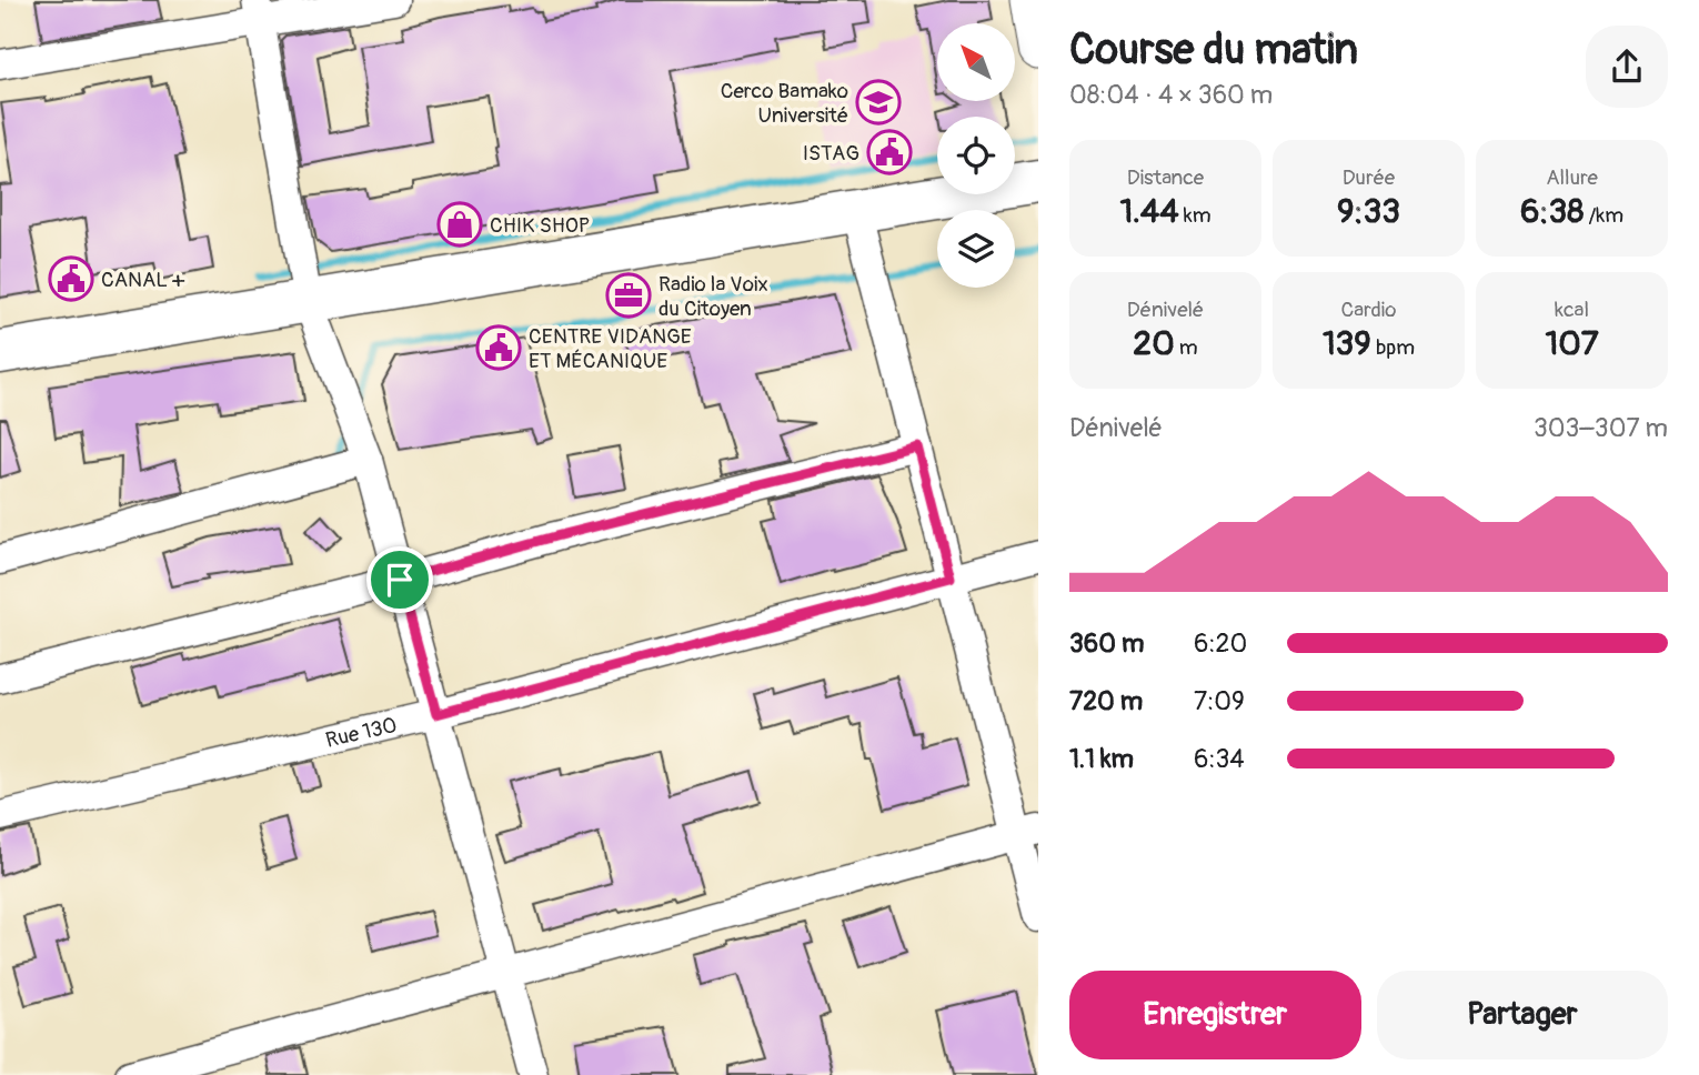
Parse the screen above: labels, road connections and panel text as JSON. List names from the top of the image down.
{
  "streets": {
    "street": ["Rue 130"]
  },
  "places": {
    "school or university": ["Cerco Bamako Université"],
    "public building": ["ISTAG", "CANAL +", "CENTRE VIDANGE ET MÉCANIQUE"],
    "shop": ["CHIK SHOP"],
    "office": ["Radio la Voix du Citoyen"]
  },
  "north": "top left",
  "page": {
    "heading": ["Course du matin", "08:04 · 4 × 360 m"],
    "stats": [
      ["Distance", "1.44 km"],
      ["Durée", "9:33"],
      ["Allure", "6:38 /km"],
      ["Dénivelé", "20 m"],
      ["Cardio", "139 bpm"],
      ["kcal", "107"]
    ],
    "chart": ["Dénivelé", "303–307 m"],
    "list": [
      {
        "name": "360 m",
        "note": "6:20"
      },
      {
        "name": "720 m",
        "note": "7:09"
      },
      {
        "name": "1.1 km",
        "note": "6:34"
      }
    ],
    "buttons": ["Enregistrer", "Partager"]
  }
}
